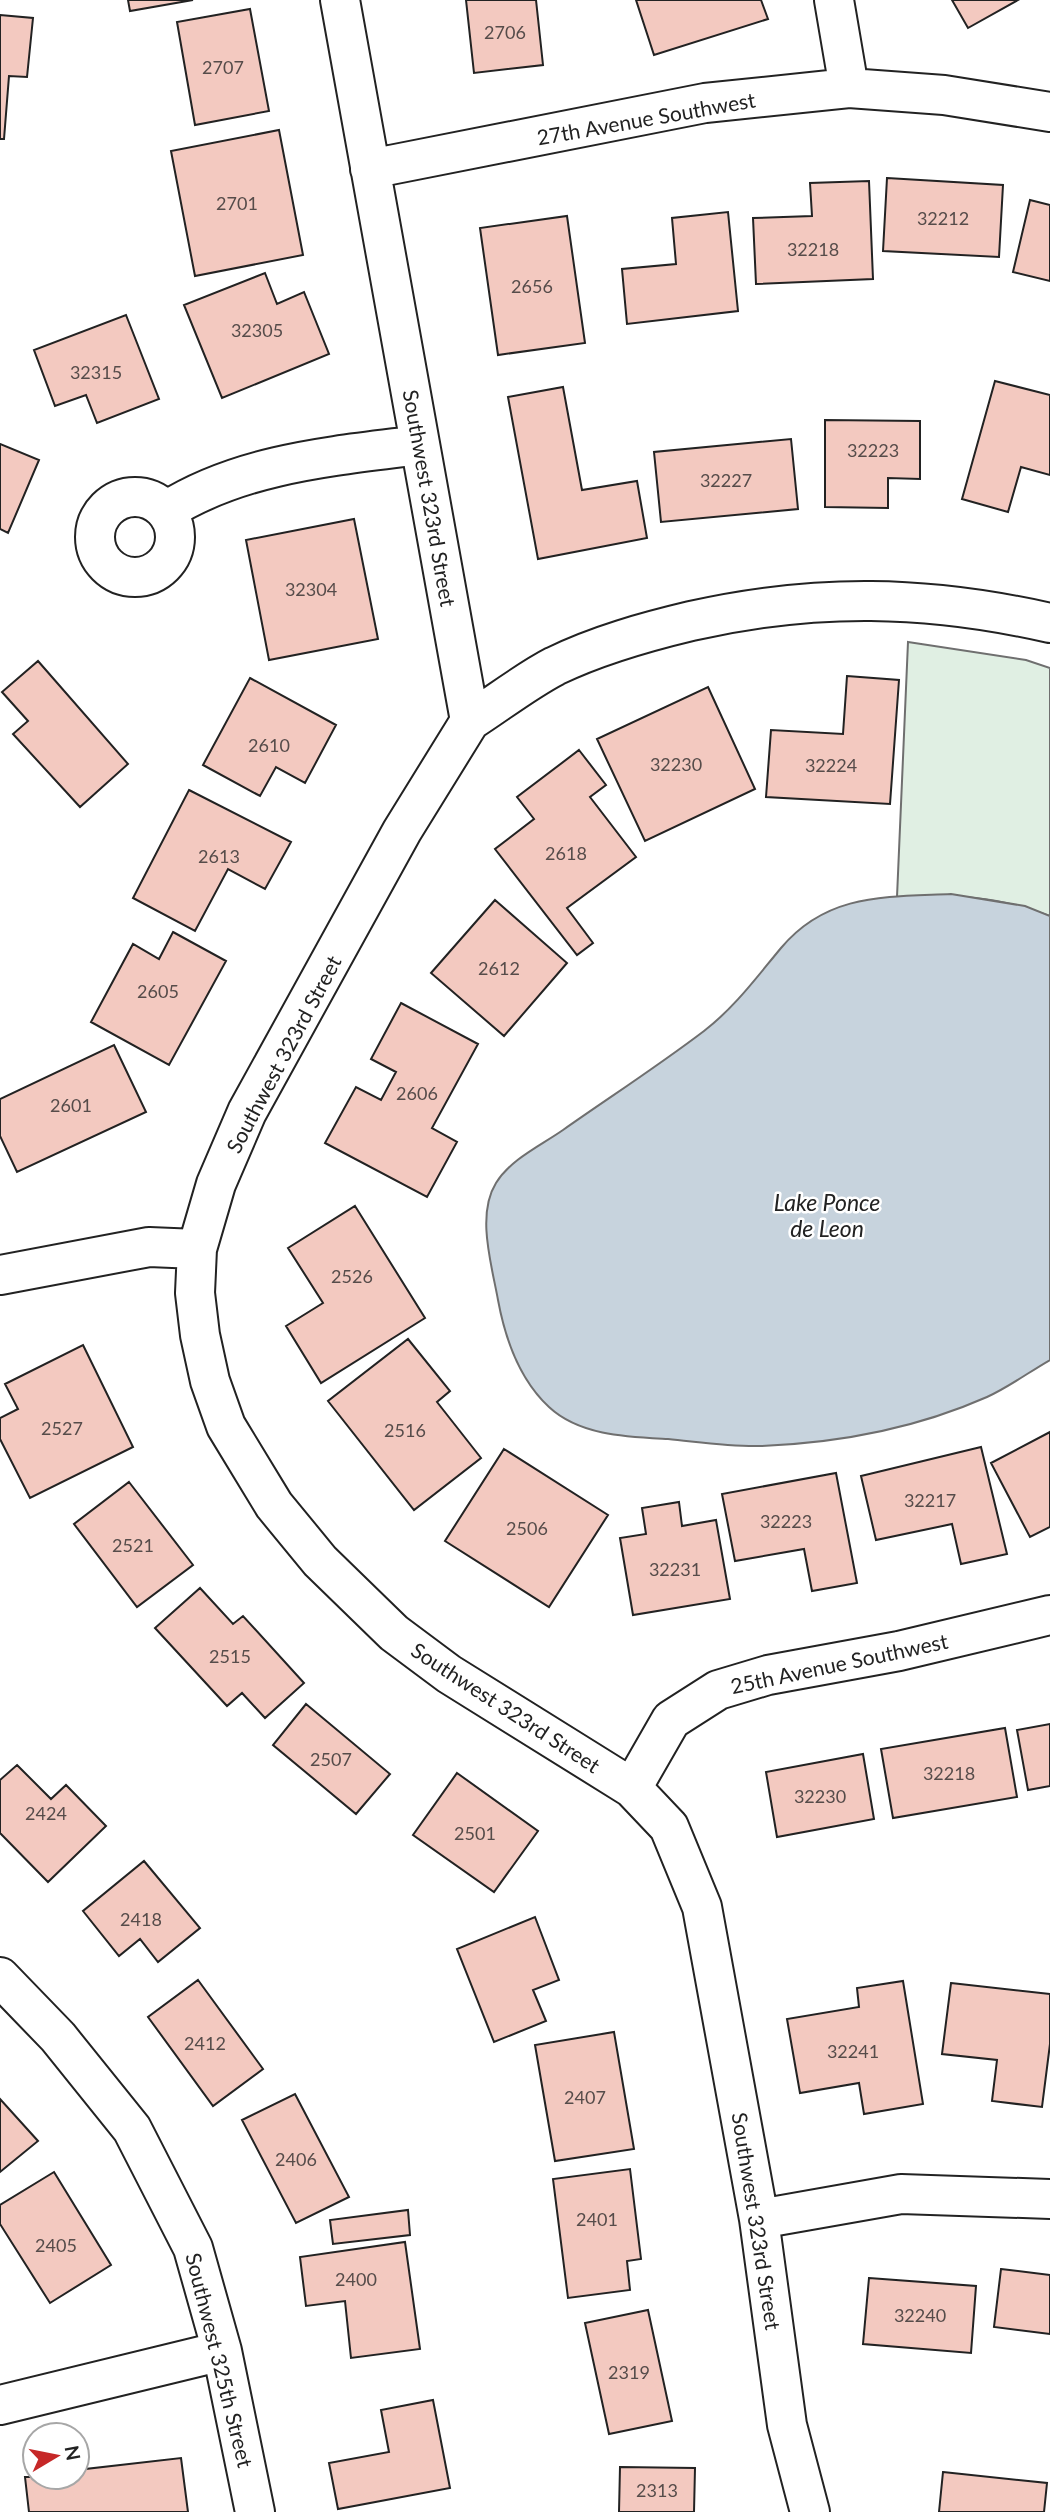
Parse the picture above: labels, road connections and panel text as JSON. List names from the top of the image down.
{
  "streets": {
    "street": [
      "27th Avenue Southwest",
      "Southwest 323rd Street",
      "25th Avenue Southwest",
      "Southwest 325th Street"
    ]
  },
  "crossings": [
    ["27th Avenue Southwest", "Southwest 323rd Street"],
    ["Southwest 323rd Street", "25th Avenue Southwest"]
  ],
  "water": ["Lake Ponce de Leon"],
  "house_numbers": [
    "2706",
    "2707",
    "2701",
    "32212",
    "32218",
    "2656",
    "32305",
    "32315",
    "32223",
    "32227",
    "32304",
    "2610",
    "32230",
    "32224",
    "2618",
    "2613",
    "2612",
    "2605",
    "2606",
    "2601",
    "2526",
    "2527",
    "2516",
    "32217",
    "32223",
    "2506",
    "2521",
    "32231",
    "2515",
    "2507",
    "32218",
    "32230",
    "2424",
    "2501",
    "2418",
    "2412",
    "32241",
    "2407",
    "2406",
    "2401",
    "2405",
    "2400",
    "32240",
    "2319",
    "2313"
  ],
  "north": "right"
}
